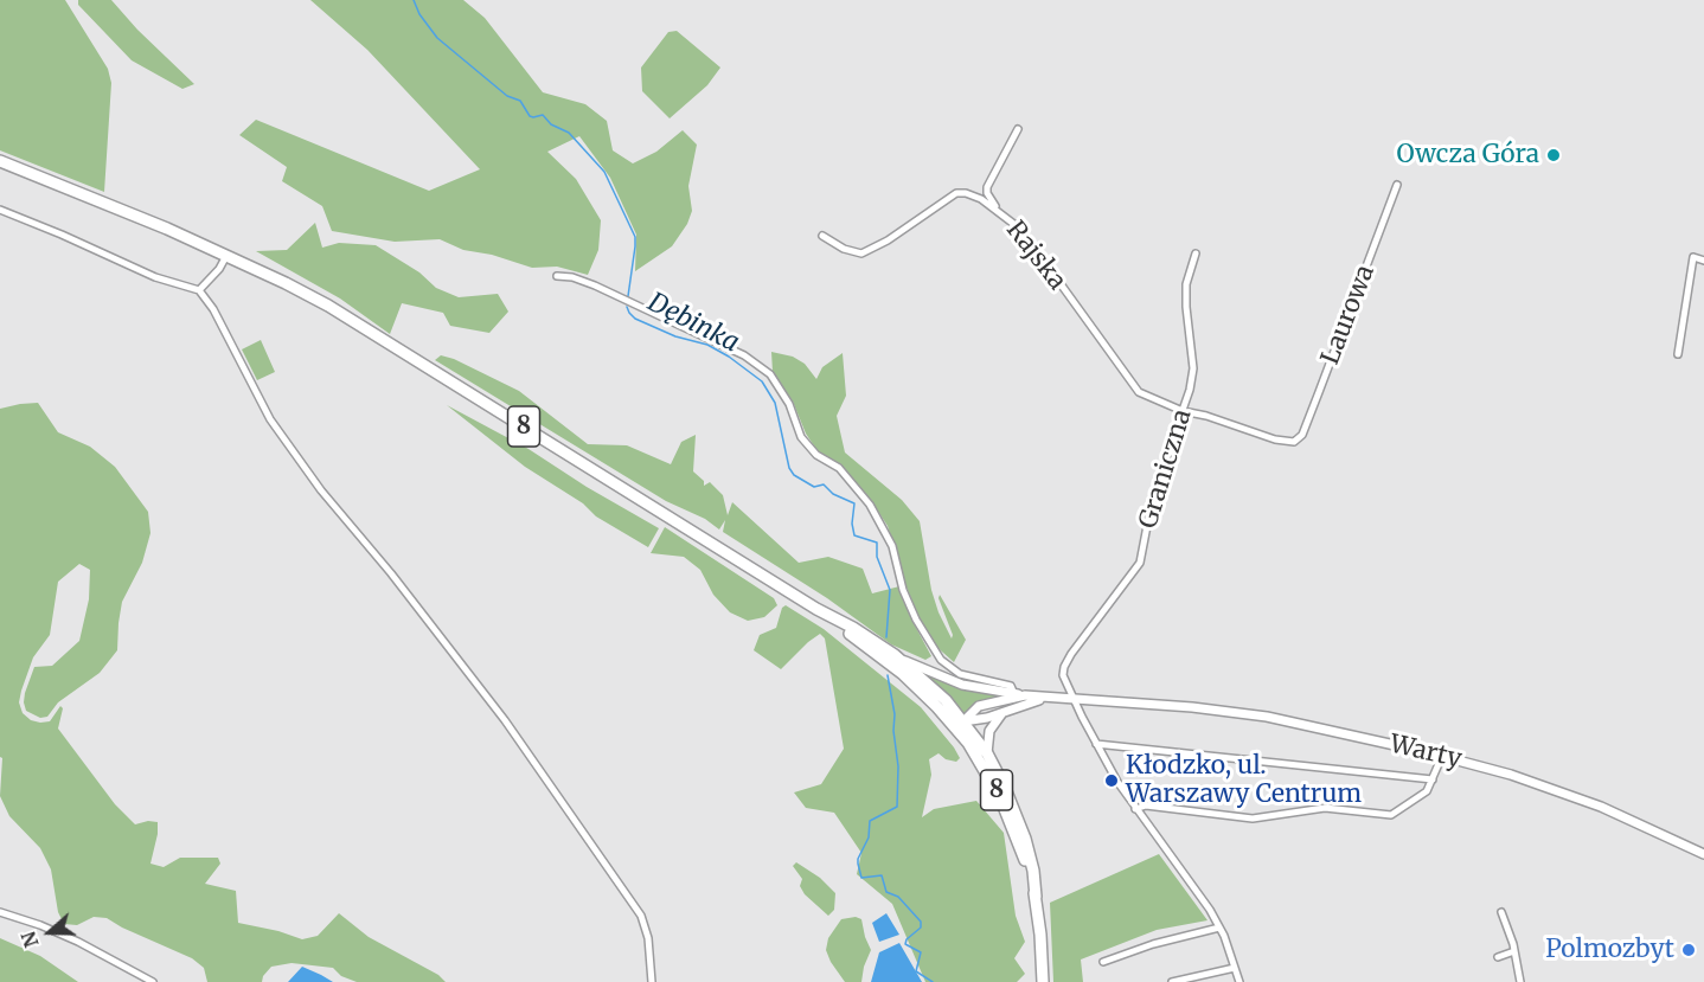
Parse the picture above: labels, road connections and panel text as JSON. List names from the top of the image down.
{
  "streets": {
    "highway": ["8"],
    "main road": ["Warty"],
    "street": ["Rajska", "Laurowa", "Graniczna"]
  },
  "crossings": [
    ["Rajska", "Laurowa"],
    ["Rajska", "Graniczna"],
    ["8", "Warty"],
    ["Graniczna", "Warty"]
  ],
  "water": ["Dębinka"],
  "places": ["Owcza Góra", "Kłodzko, ul. Warszawy Centrum", "Polmozbyt"],
  "north": "left"
}
